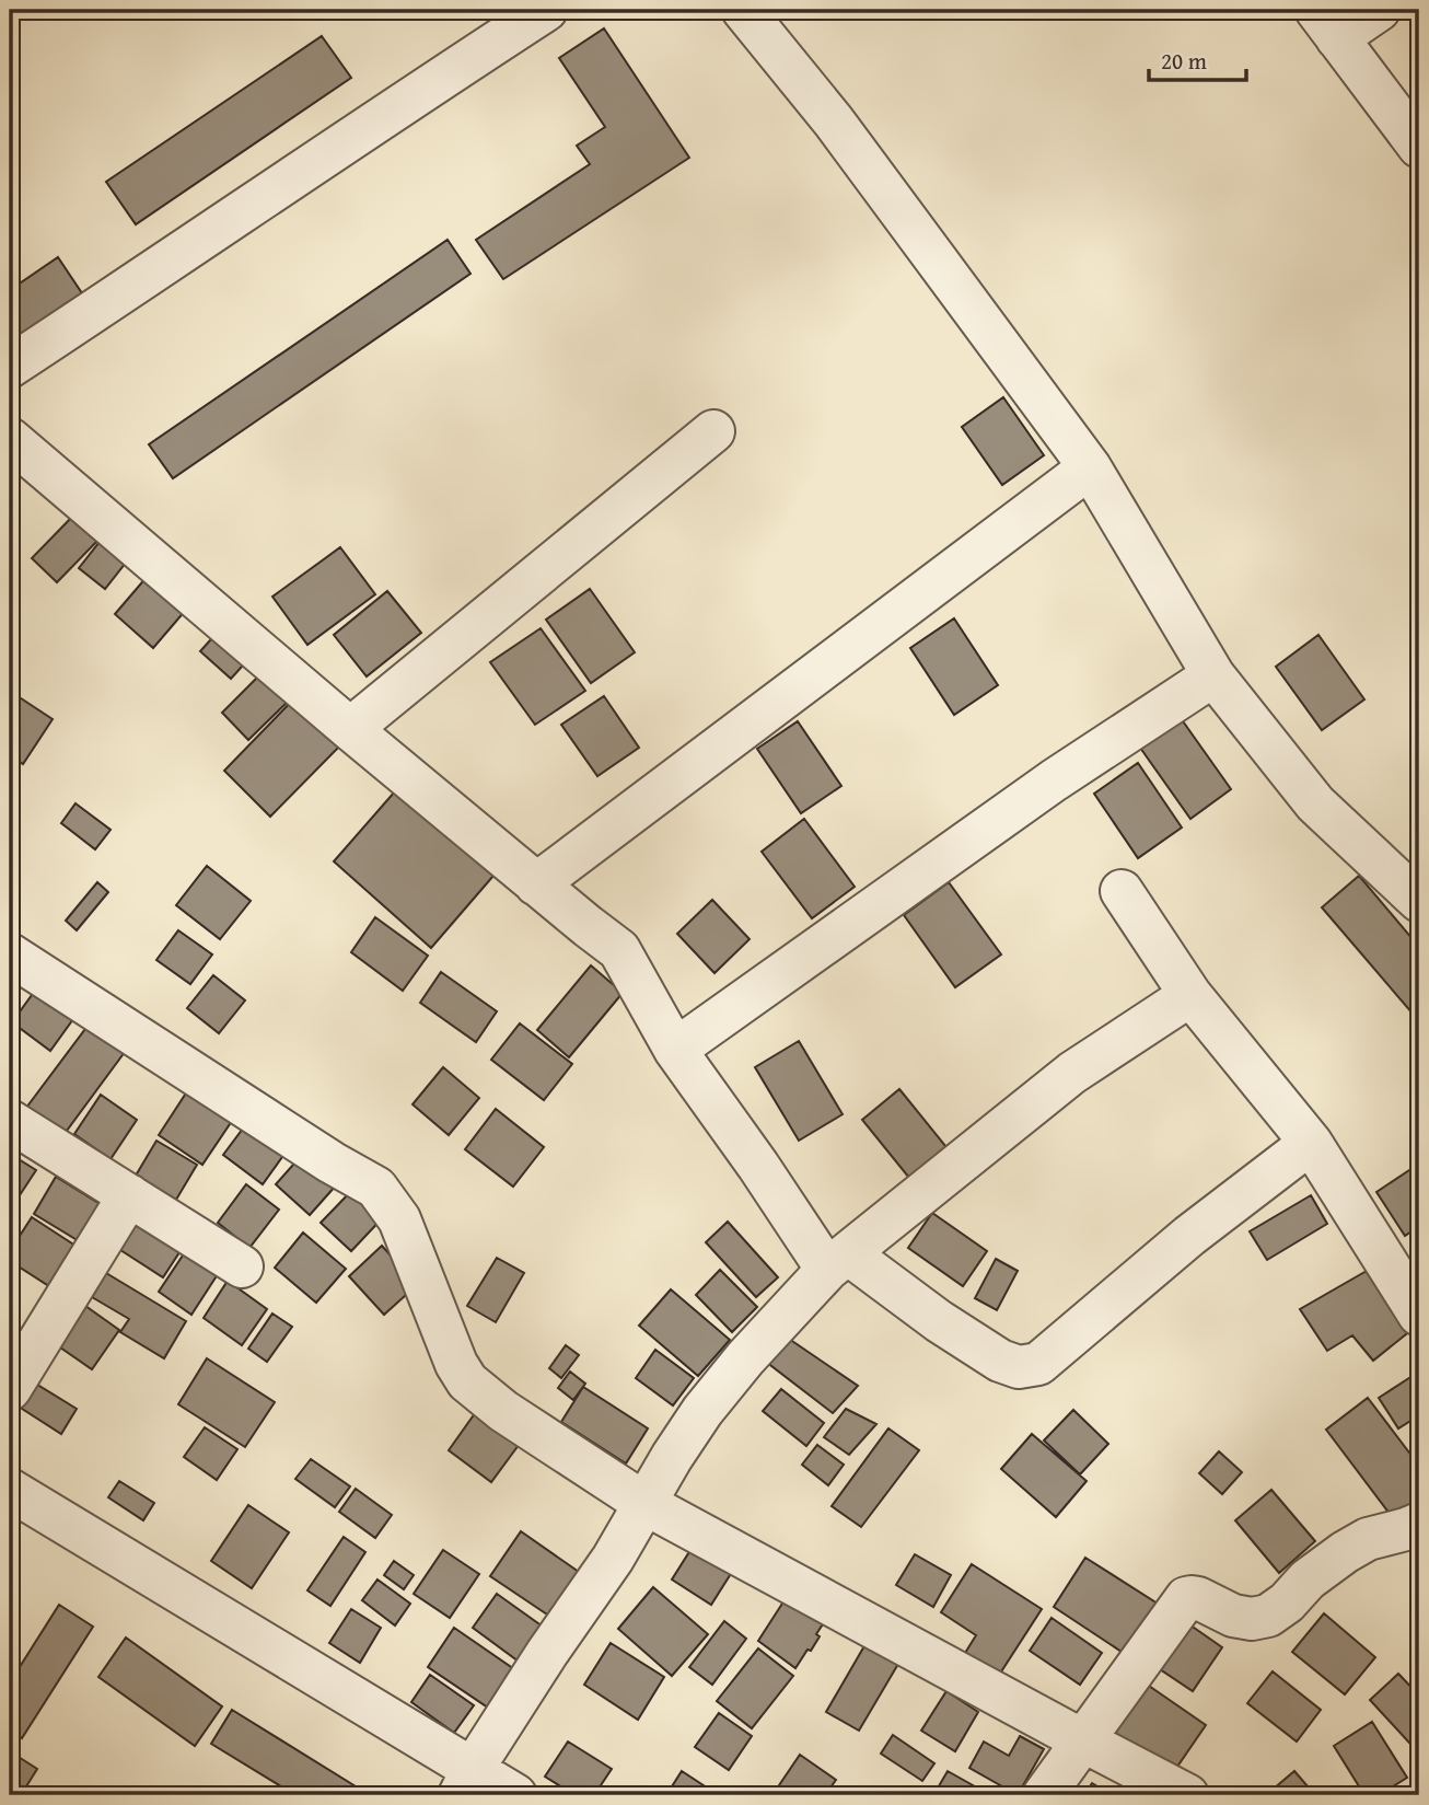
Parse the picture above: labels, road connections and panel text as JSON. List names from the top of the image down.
{
  "scale_bar": "20 m"
}
